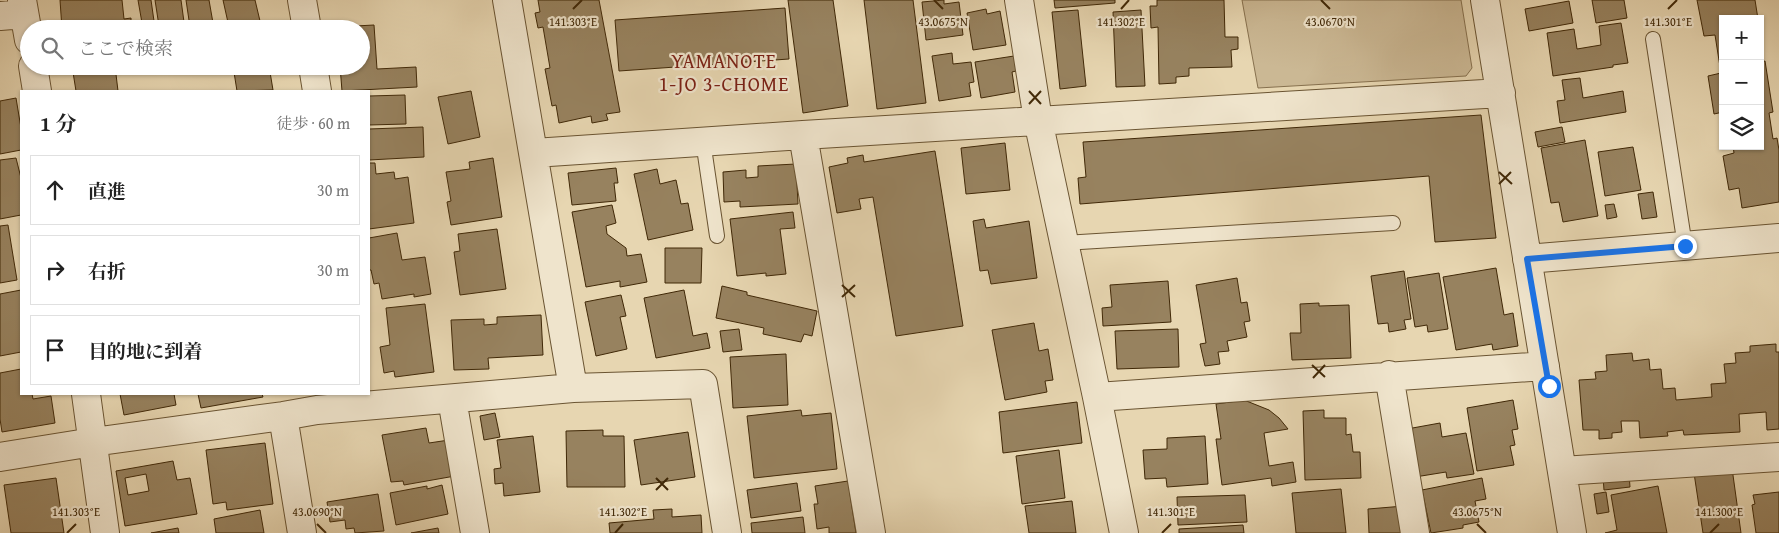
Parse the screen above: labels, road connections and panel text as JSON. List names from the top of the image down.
{
  "districts": ["YAMANOTE 1-JO 3-CHOME"],
  "page": {
    "map_buttons": ["+", "−"],
    "search": "ここで検索",
    "heading": ["1 分", "徒歩 · 60 m"],
    "list": [
      ["直進", "30 m"],
      ["右折", "30 m"],
      "目的地に到着"
    ]
  },
  "coordinates": [
    "43.0675°N",
    "43.0670°N",
    "141.303°E",
    "141.302°E",
    "141.301°E",
    "141.300°E",
    "43.0690°N"
  ]
}
